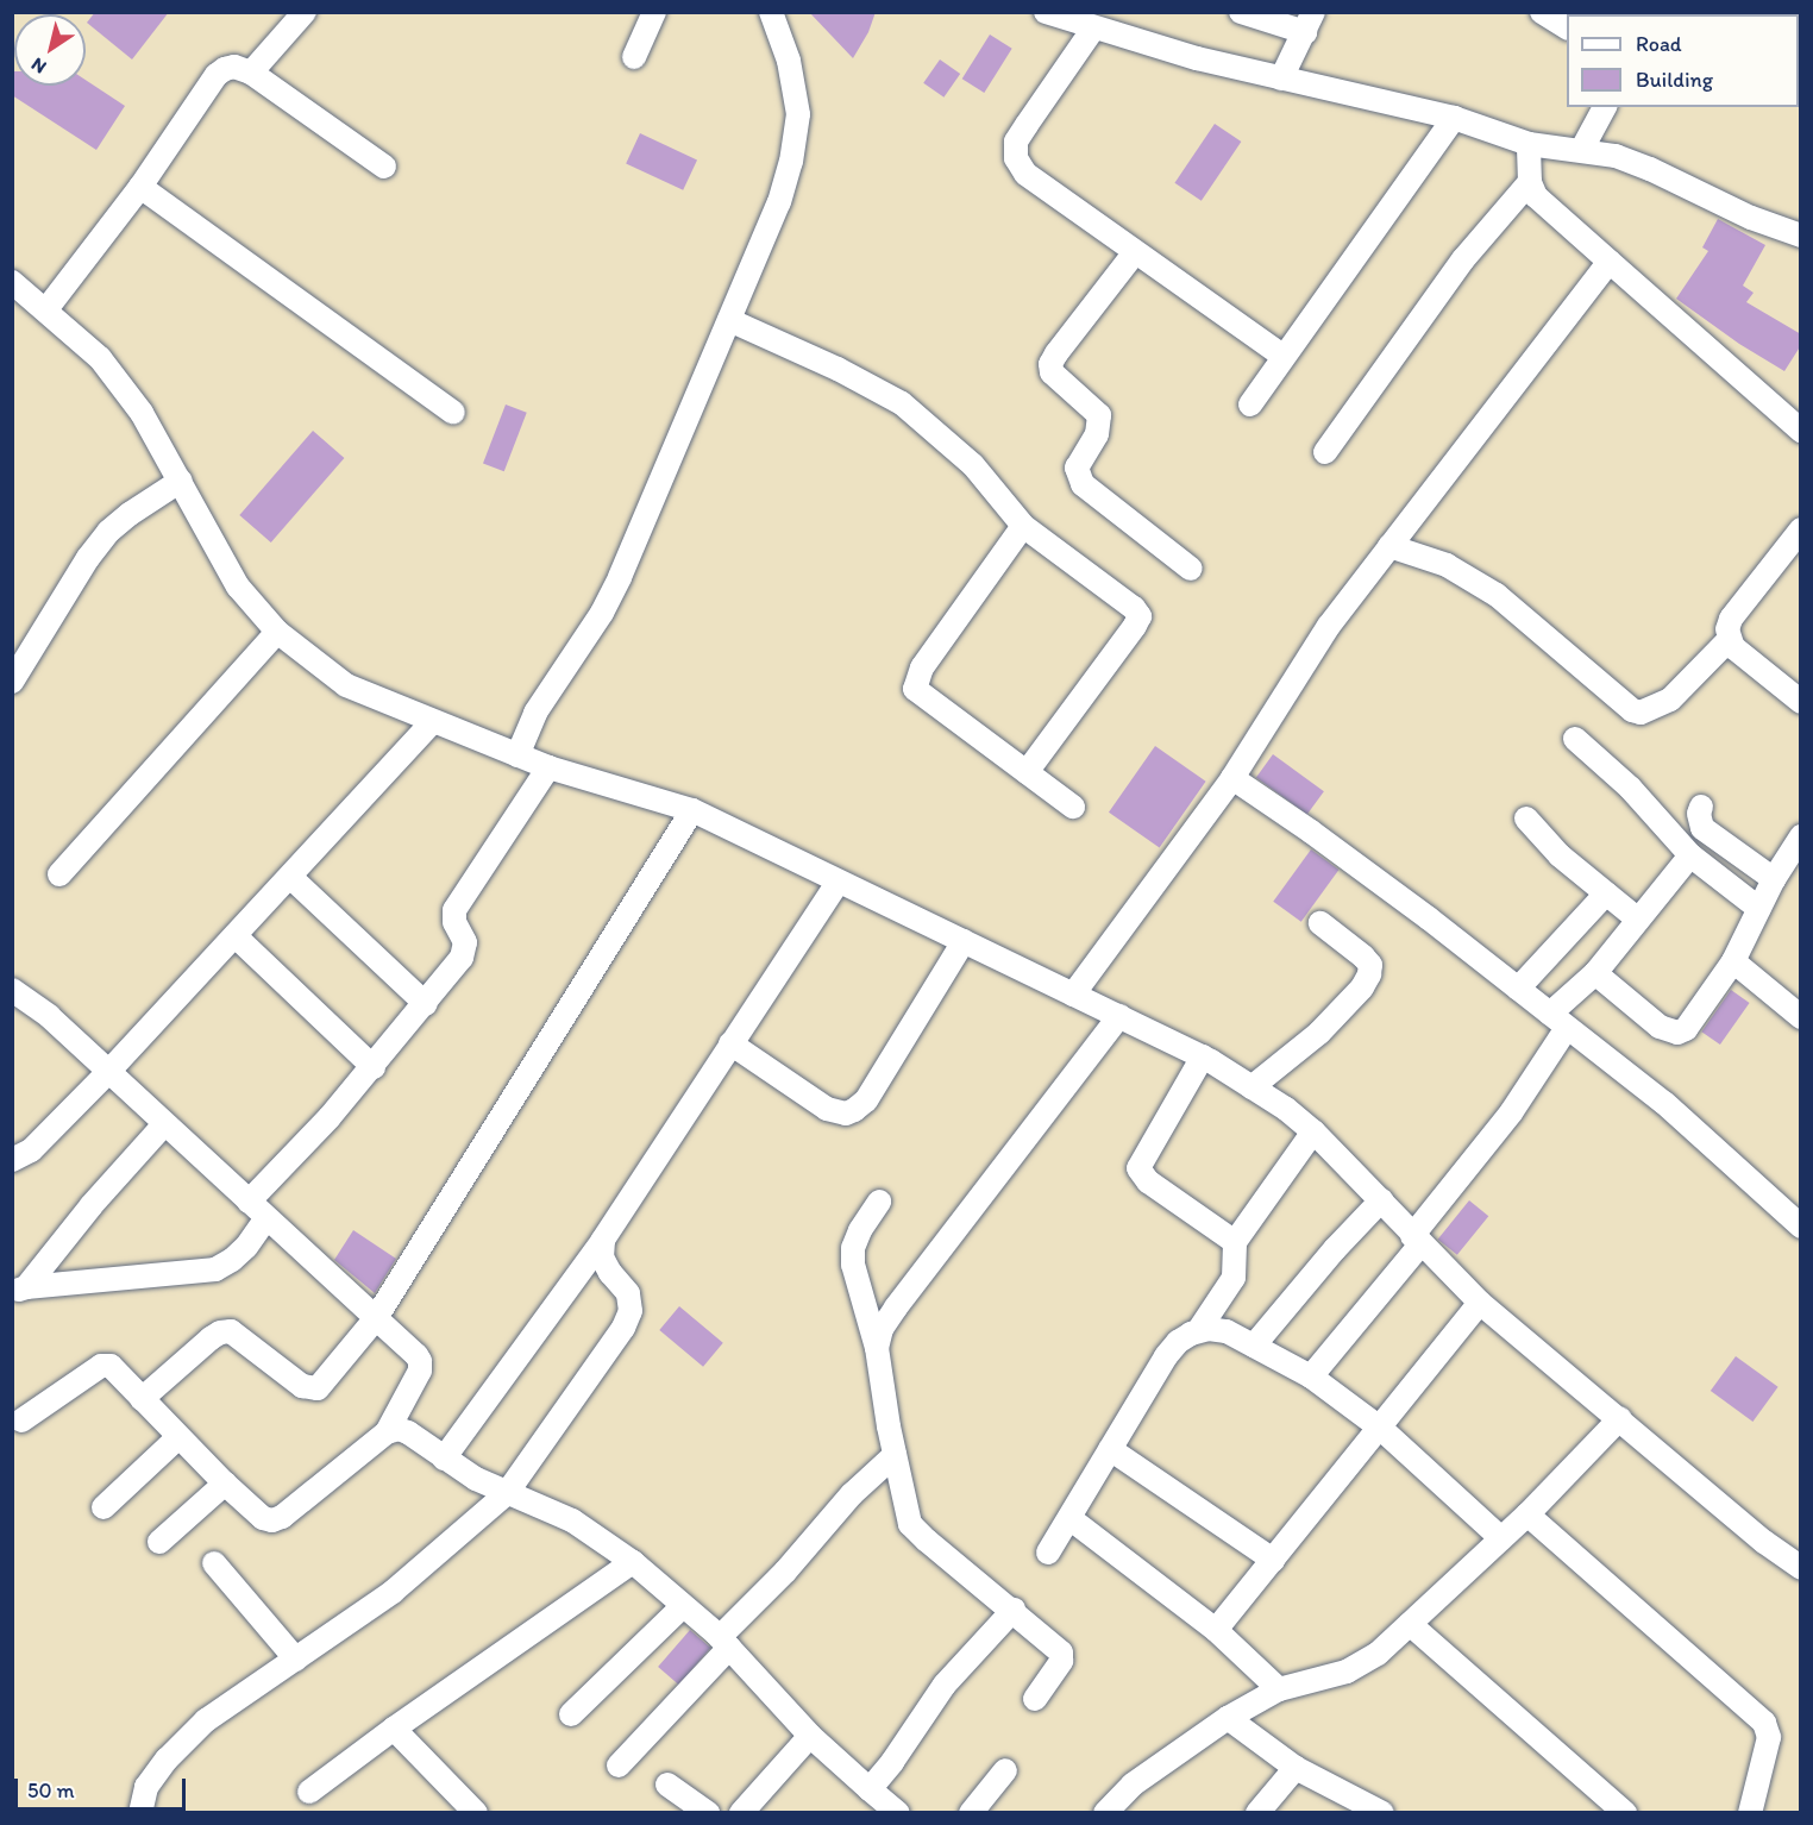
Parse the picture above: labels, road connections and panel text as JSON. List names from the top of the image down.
{
  "legend": ["Road", "Building"],
  "scale_bar": "50 m",
  "north": "bottom left"
}
